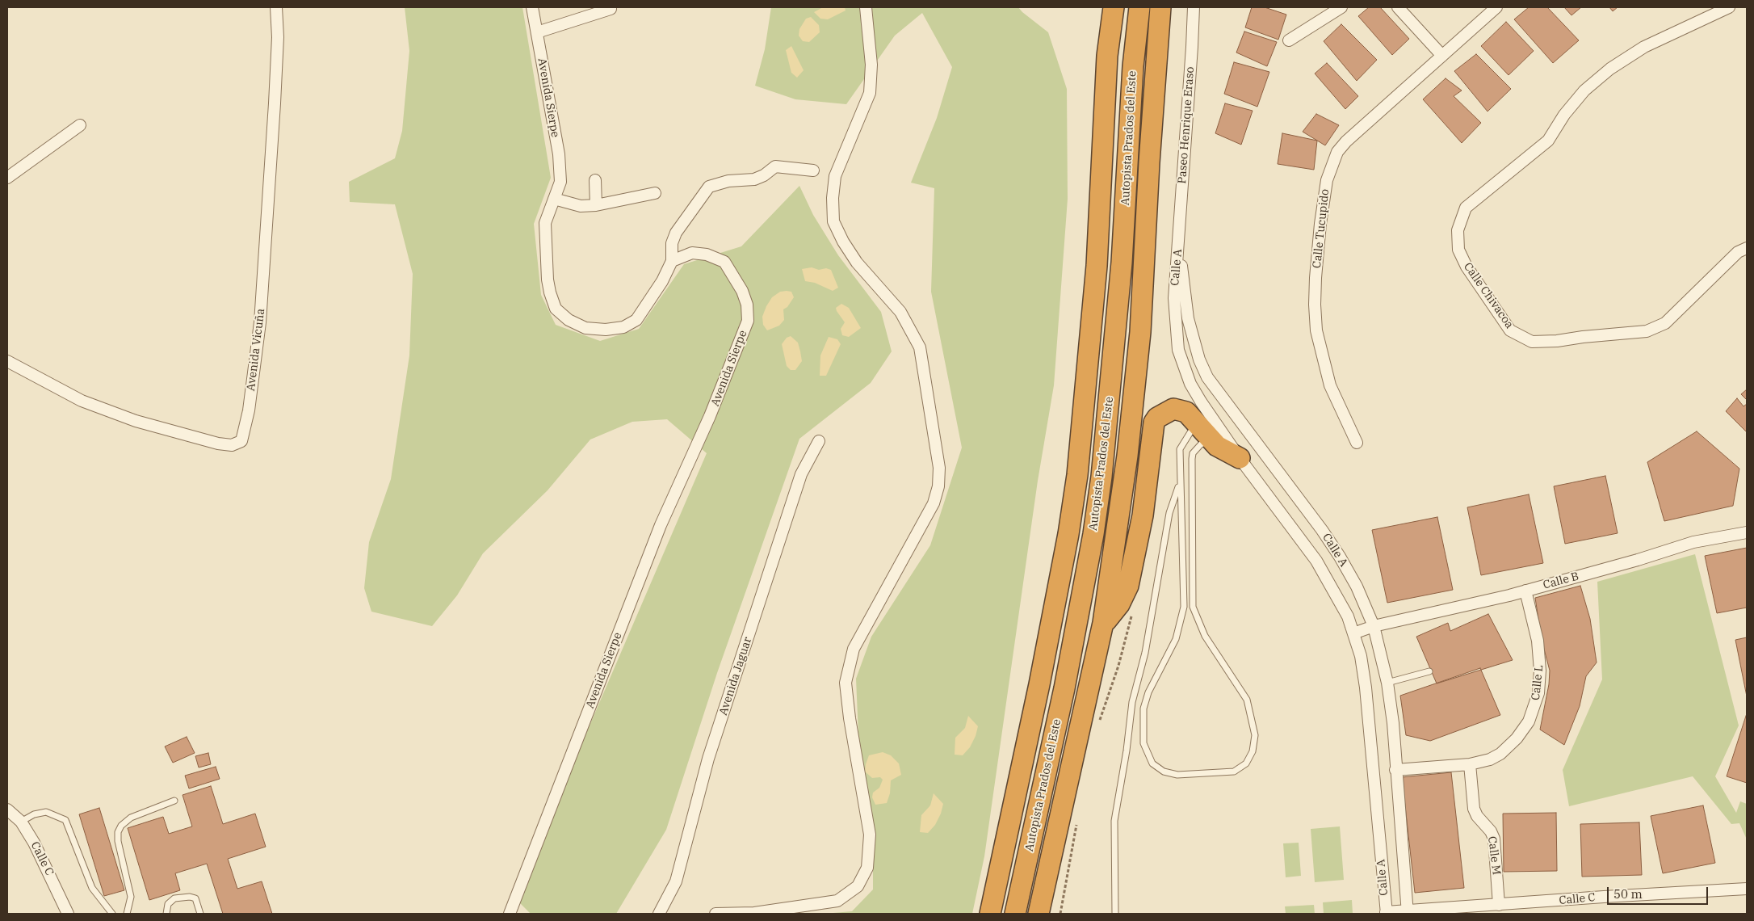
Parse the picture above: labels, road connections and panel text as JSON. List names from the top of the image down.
{
  "streets": {
    "highway": ["Autopista Prados del Este"],
    "street": [
      "Avenida Sierpe",
      "Paseo Henrique Eraso",
      "Calle Tucupido",
      "Calle A",
      "Calle Chivacoa",
      "Avenida Vicuña",
      "Calle B",
      "Avenida Jaguar",
      "Calle L",
      "Calle M",
      "Calle C"
    ]
  },
  "crossings": [
    ["Paseo Henrique Eraso", "Calle A"],
    ["Calle A", "Calle B"],
    ["Calle A", "Calle L"],
    ["Calle A", "Calle C"],
    ["Calle B", "Calle L"],
    ["Calle L", "Calle M"],
    ["Calle M", "Calle C"]
  ],
  "scale_bar": "50 m"
}
